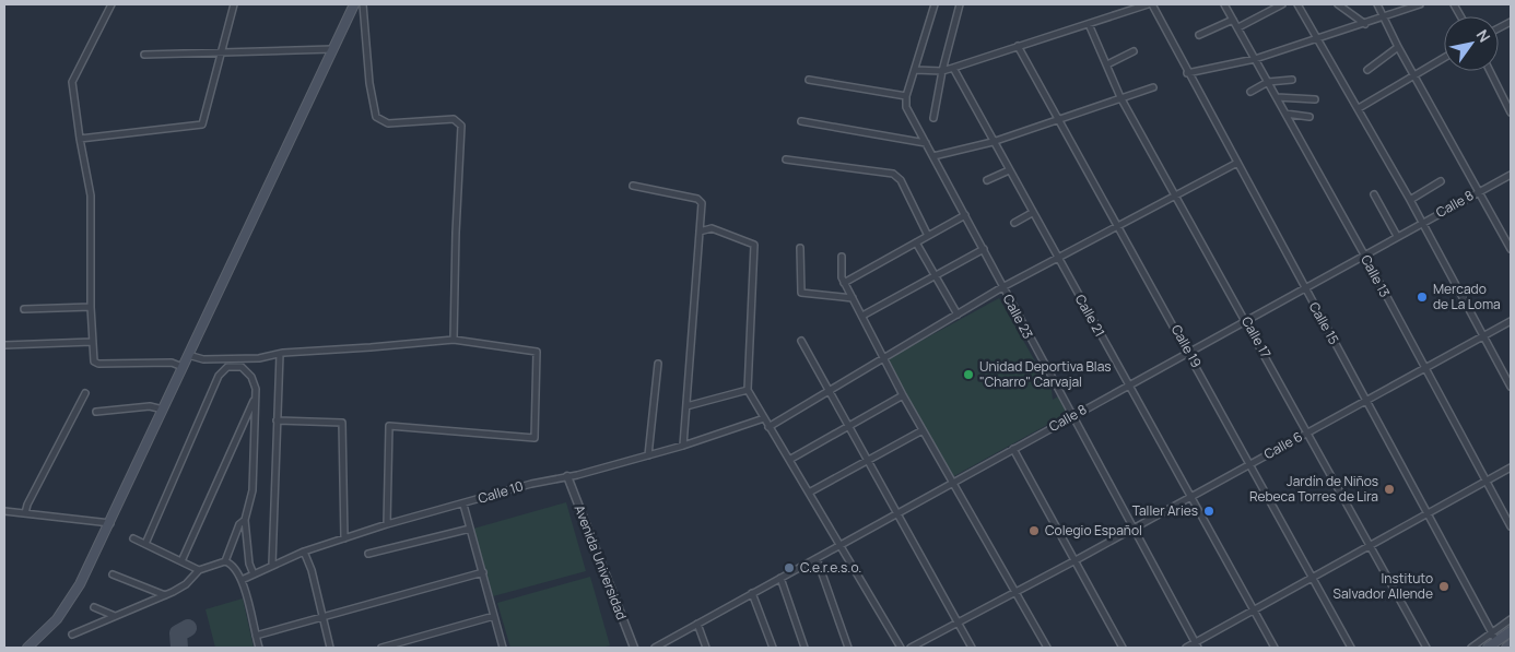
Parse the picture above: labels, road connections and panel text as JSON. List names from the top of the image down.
{
  "streets": {
    "street": [
      "Calle 8",
      "Calle 13",
      "Calle 21",
      "Calle 23",
      "Calle 15",
      "Calle 17",
      "Calle 19",
      "Calle 6",
      "Calle 10",
      "Avenida Universidad"
    ]
  },
  "crossings": [
    ["Calle 8", "Calle 13"],
    ["Calle 8", "Calle 21"],
    ["Calle 8", "Calle 23"],
    ["Calle 8", "Calle 15"],
    ["Calle 8", "Calle 17"],
    ["Calle 8", "Calle 19"],
    ["Calle 13", "Calle 6"],
    ["Calle 21", "Calle 6"],
    ["Calle 23", "Calle 6"],
    ["Calle 15", "Calle 6"],
    ["Calle 17", "Calle 6"],
    ["Calle 19", "Calle 6"],
    ["Calle 10", "Avenida Universidad"]
  ],
  "places": [
    "Mercado de La Loma",
    "Unidad Deportiva Blas \"Charro\" Carvajal",
    "Jardín de Niños Rebeca Torres de Lira",
    "Taller Aries",
    "Colegio Español",
    "C.e.r.e.s.o.",
    "Instituto Salvador Allende"
  ],
  "north": "top right"
}
